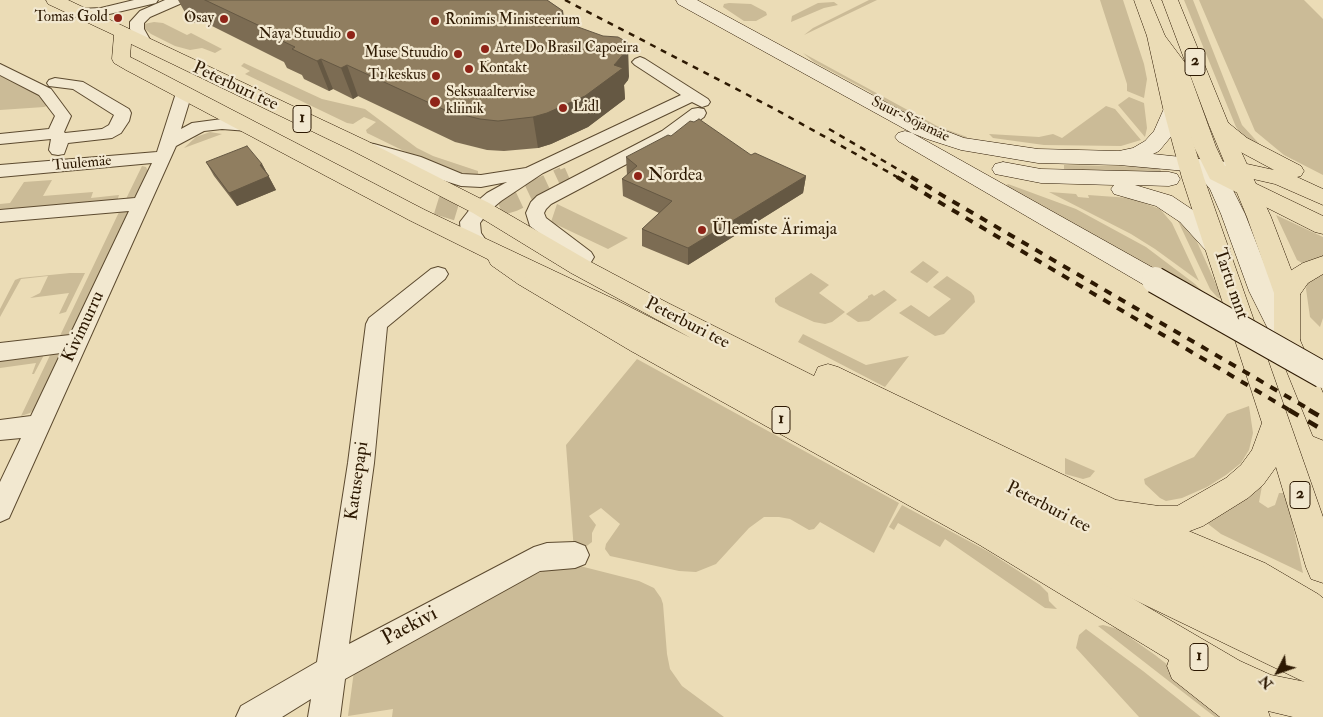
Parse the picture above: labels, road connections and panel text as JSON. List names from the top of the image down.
{
  "streets": {
    "main road": [
      "2",
      "Peterburi tee",
      "1",
      "Suur-Sõjamäe",
      "Tartu mnt"
    ],
    "street": [
      "Tuulemäe",
      "Kivimurru",
      "Katusepapi",
      "Paekivi"
    ]
  },
  "crossings": [
    ["Peterburi tee", "1"],
    ["Peterburi tee", "Kivimurru"],
    ["1", "Tartu mnt"],
    ["Suur-Sõjamäe", "Tartu mnt"],
    ["Tuulemäe", "Kivimurru"],
    ["Katusepapi", "Paekivi"]
  ],
  "places": [
    "Tomas Gold",
    "Osay",
    "Ronimis Ministeerium",
    "Naya Stuudio",
    "Arte Do Brasil Capoeira",
    "Muse Stuudio",
    "Kontakt",
    "T1 keskus",
    "Seksuaaltervise kliinik",
    "Lidl",
    "Nordea",
    "Ülemiste Ärimaja"
  ],
  "north": "bottom left"
}
